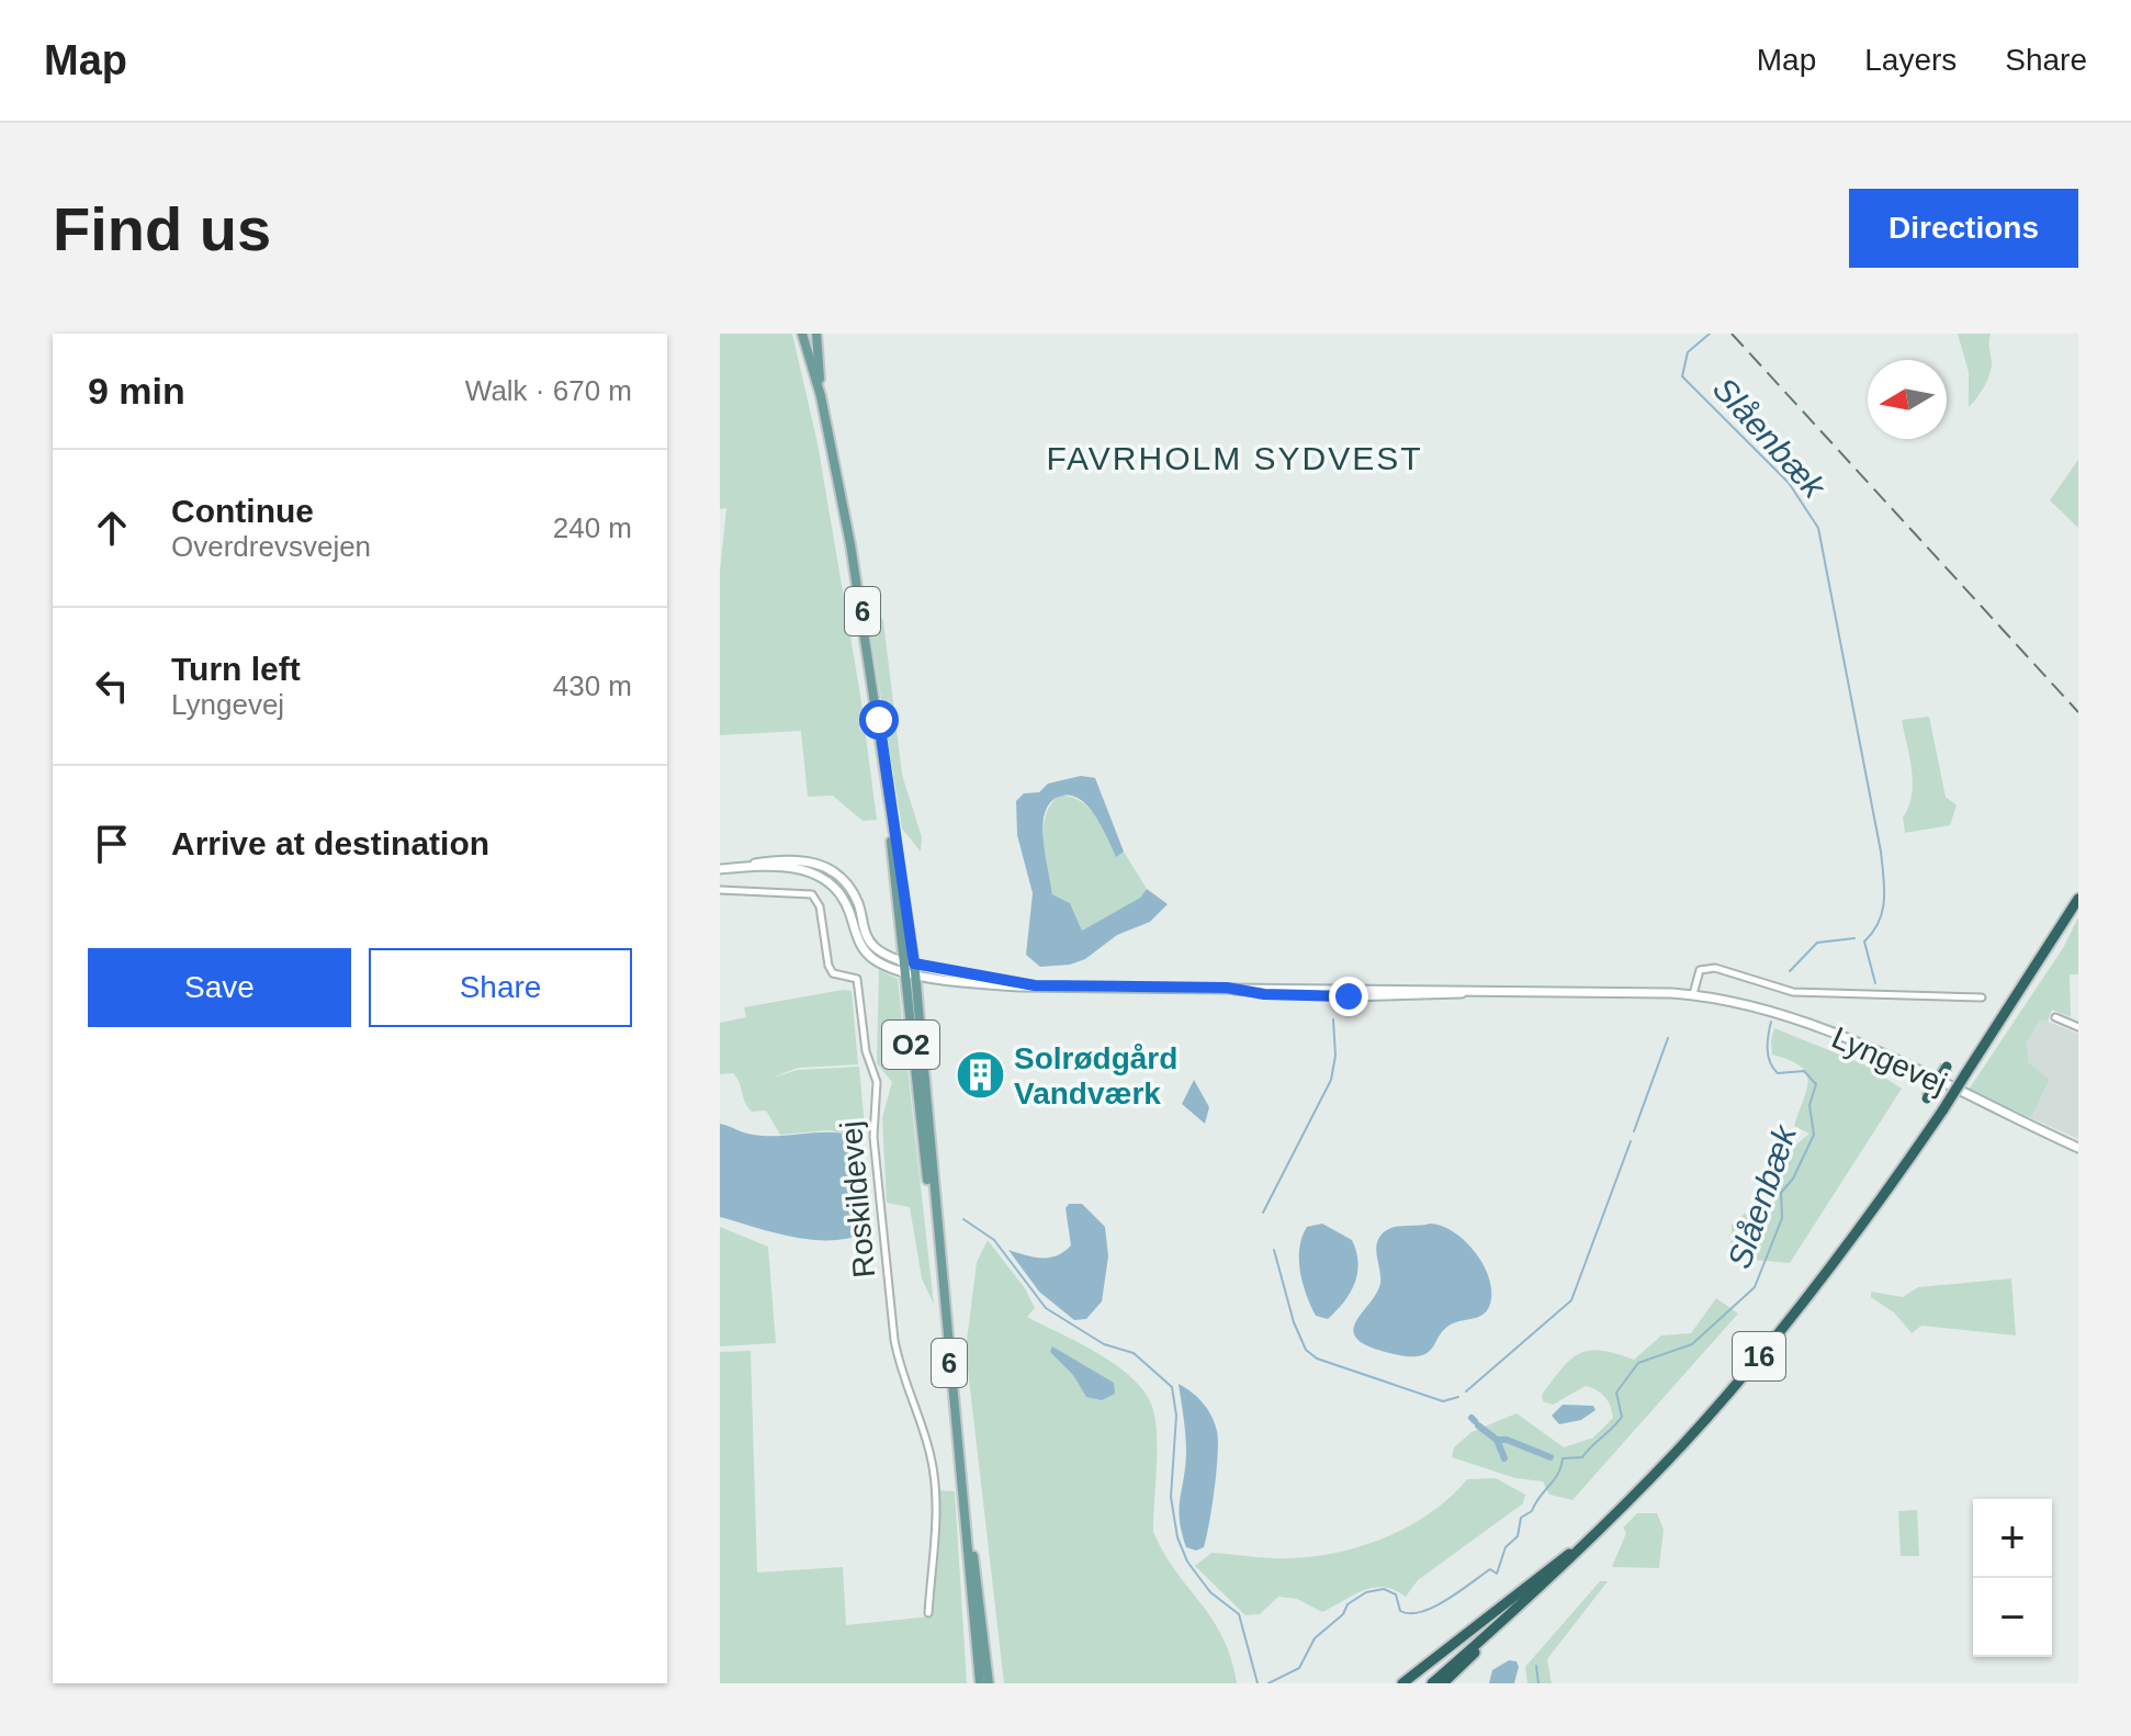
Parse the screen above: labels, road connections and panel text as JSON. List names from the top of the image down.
{
  "streets": {
    "highway": ["16"],
    "main road": ["6", "O2", "Lyngevej"],
    "street": ["Roskildevej"]
  },
  "crossings": [
    ["6", "O2"],
    ["6", "Lyngevej"],
    ["O2", "Lyngevej"]
  ],
  "districts": ["FAVRHOLM SYDVEST"],
  "water": ["Slåenbæk"],
  "places": {
    "building": ["Solrødgård Vandværk"]
  },
  "north": "left",
  "page": {
    "header": "Map",
    "nav": ["Map", "Layers", "Share"],
    "buttons": [
      "Directions",
      ["Save", "Share"]
    ],
    "title": "Find us",
    "heading": ["9 min", "Walk · 670 m"],
    "list": [
      ["Continue", "Overdrevsvejen", "240 m"],
      ["Turn left", "Lyngevej", "430 m"],
      "Arrive at destination"
    ],
    "map_buttons": ["+", "−"]
  }
}
